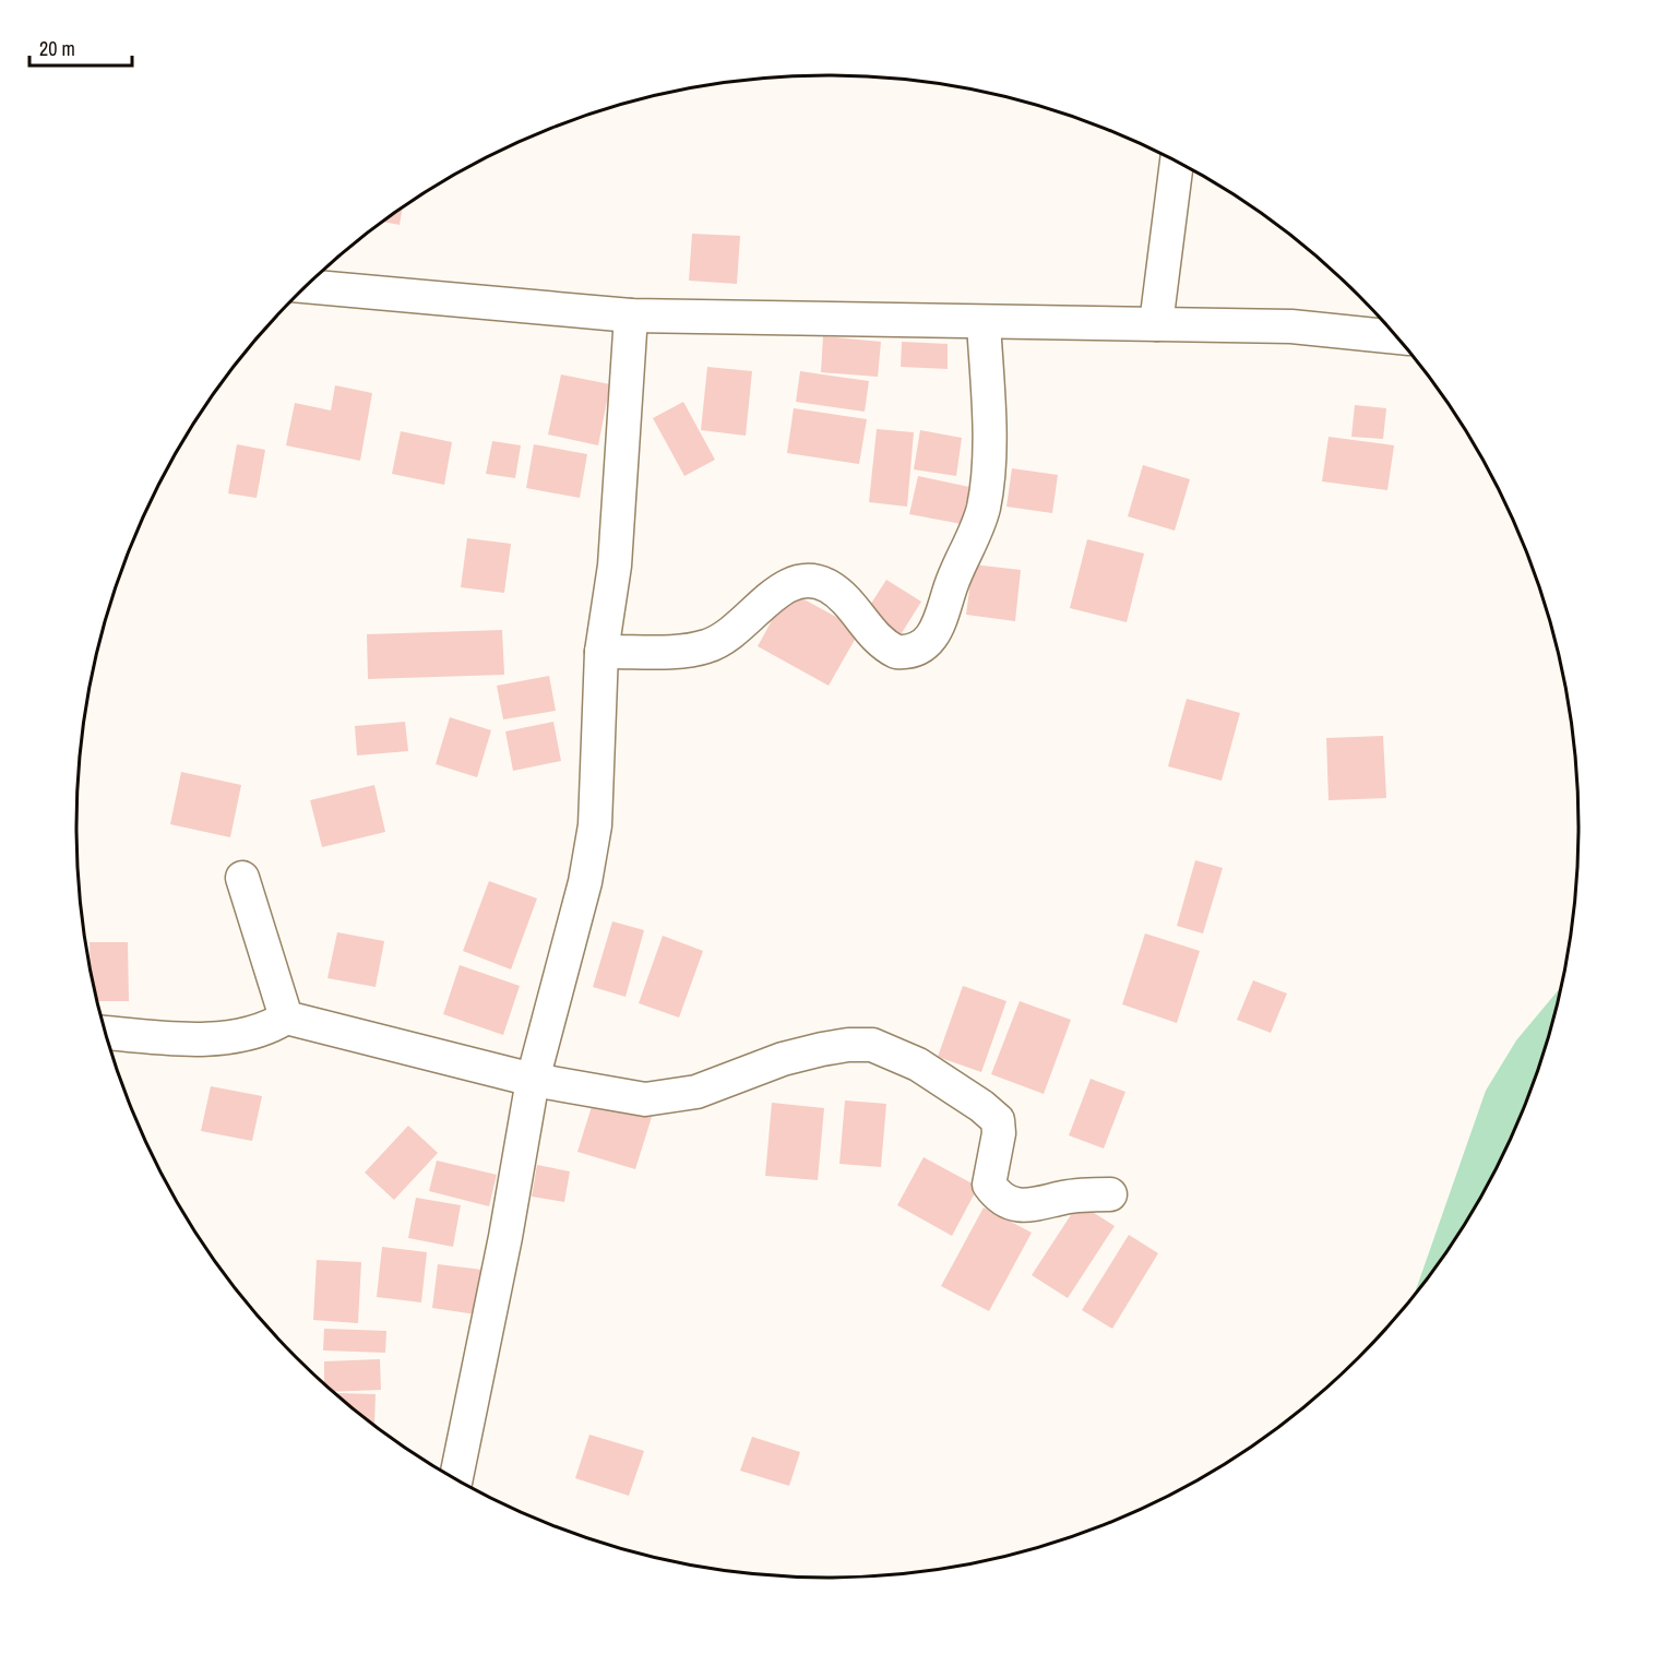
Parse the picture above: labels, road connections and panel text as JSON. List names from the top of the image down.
{
  "scale_bar": "20 m"
}
